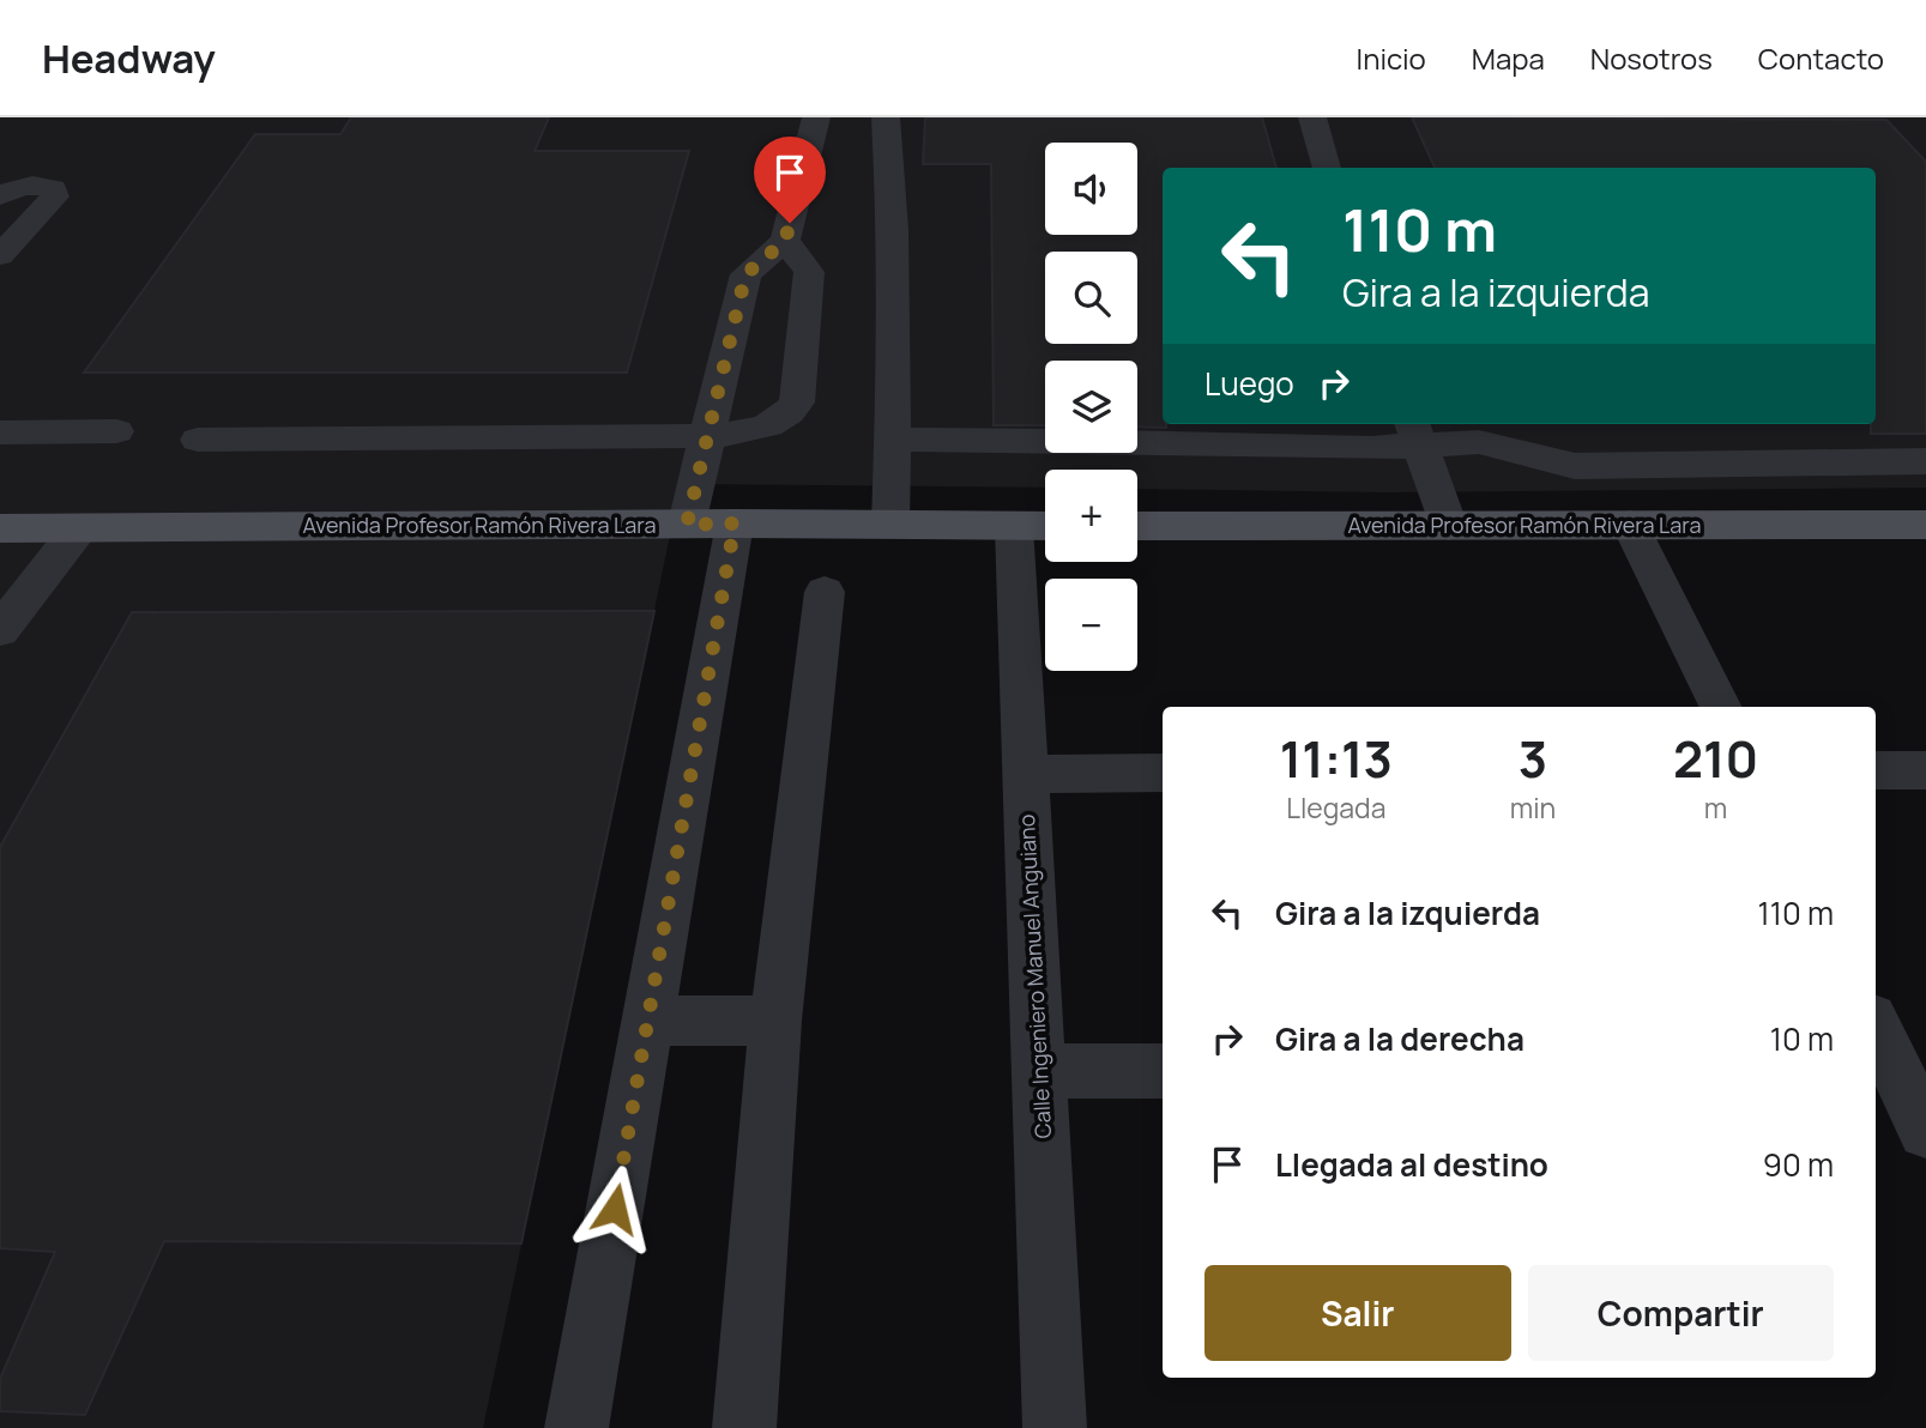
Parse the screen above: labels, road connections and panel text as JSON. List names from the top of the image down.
{
  "streets": {
    "main road": ["Avenida Profesor Ramón Rivera Lara"],
    "street": ["Calle Ingeniero Manuel Anguiano"]
  },
  "crossings": [
    ["Avenida Profesor Ramón Rivera Lara", "Calle Ingeniero Manuel Anguiano"]
  ],
  "page": {
    "header": "Headway",
    "nav": [
      "Inicio",
      "Mapa",
      "Nosotros",
      "Contacto"
    ],
    "map_buttons": ["+", "−"],
    "turn": ["110 m", "Gira a la izquierda"],
    "then": "Luego",
    "eta": [
      "11:13",
      "Llegada",
      "3",
      "min",
      "210",
      "m"
    ],
    "list": [
      {
        "name": "Gira a la izquierda",
        "value": "110 m"
      },
      {
        "name": "Gira a la derecha",
        "value": "10 m"
      },
      {
        "name": "Llegada al destino",
        "value": "90 m"
      }
    ],
    "buttons": ["Salir", "Compartir"]
  }
}
